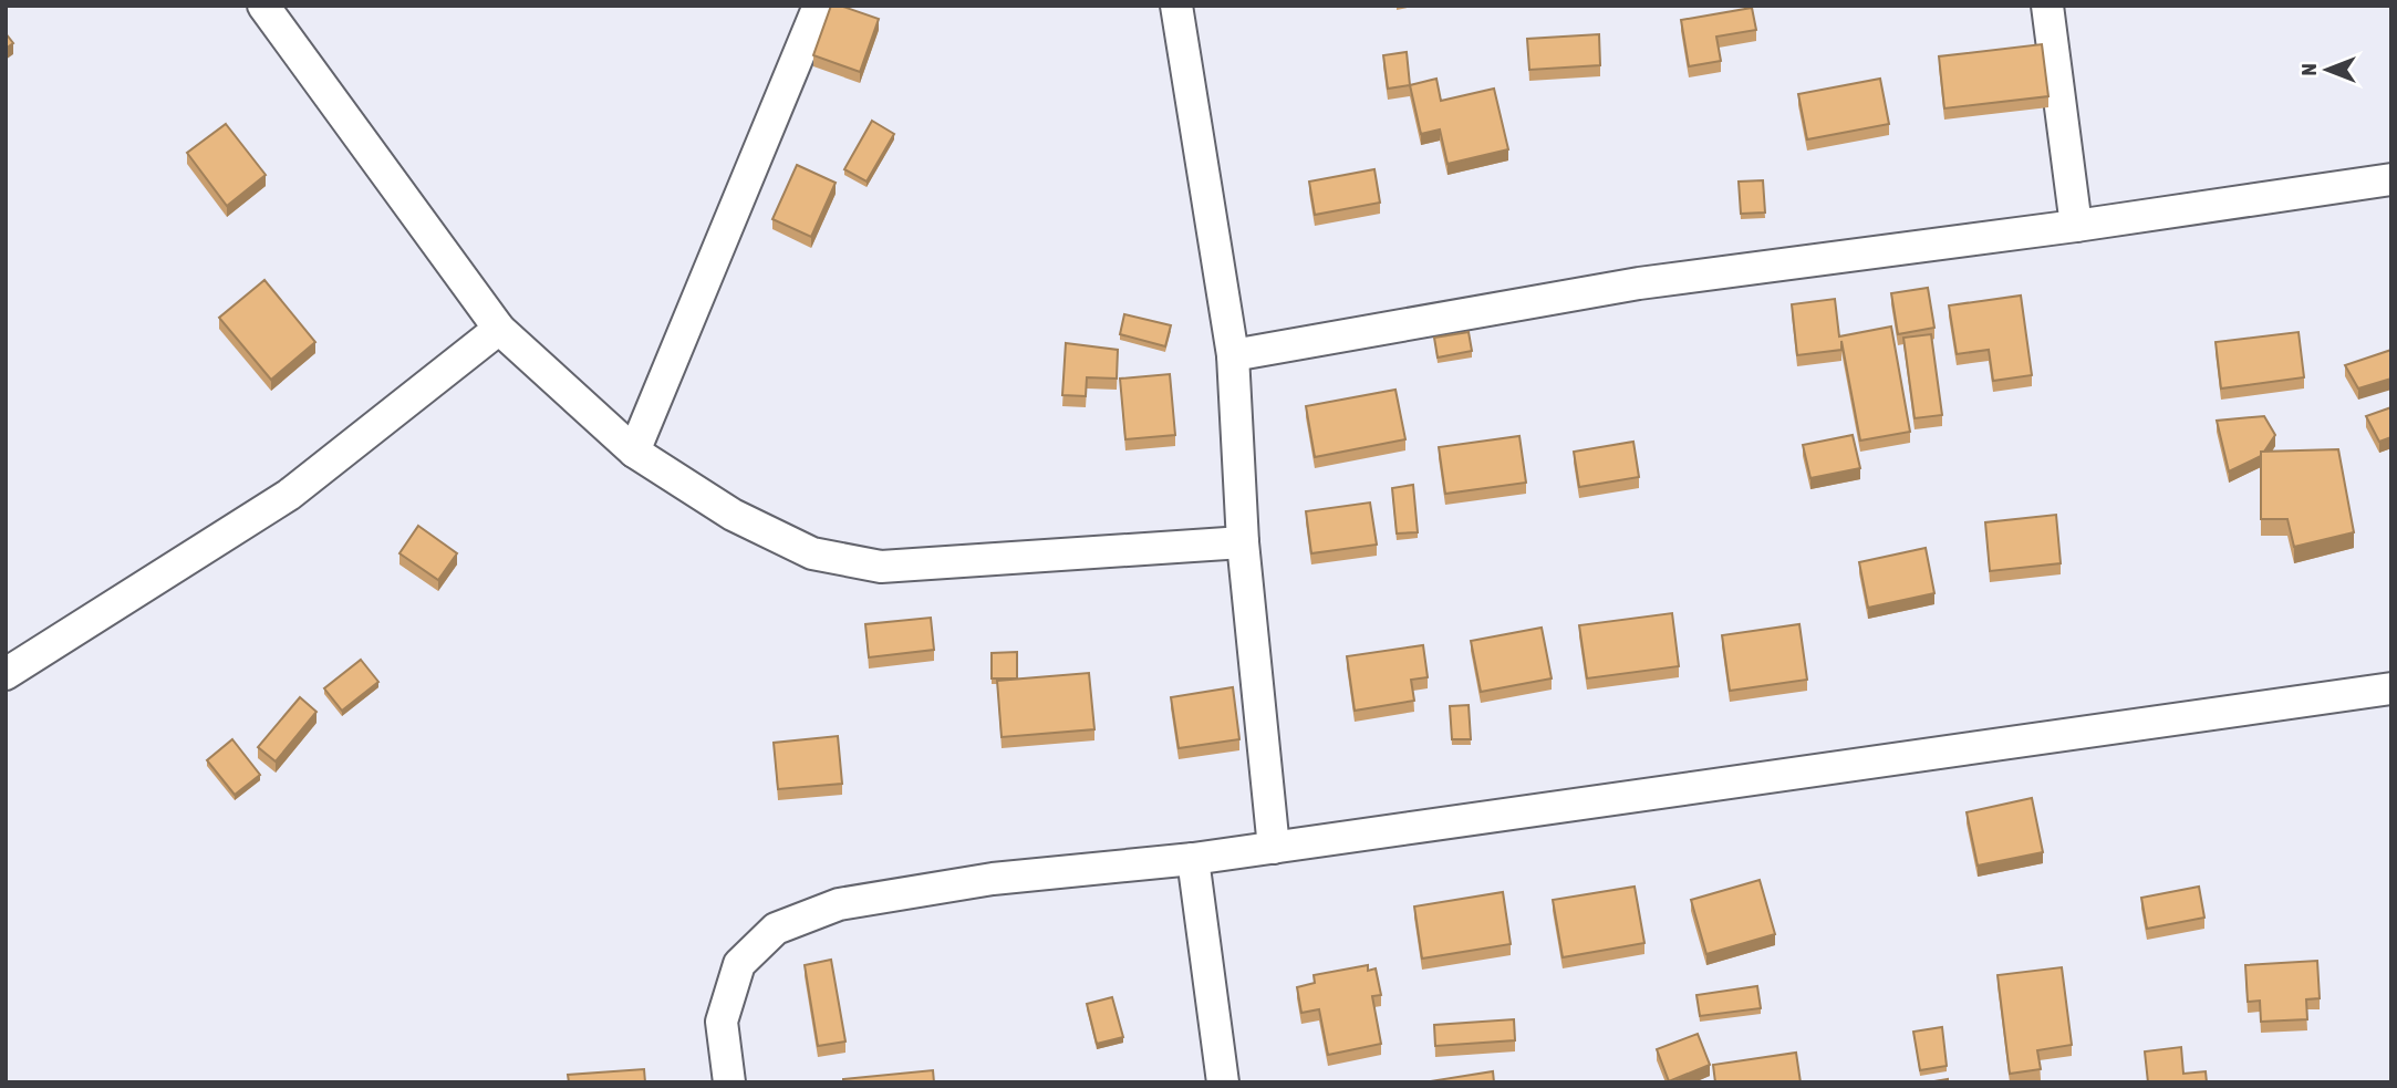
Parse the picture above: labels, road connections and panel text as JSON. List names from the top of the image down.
{
  "north": "left"
}
